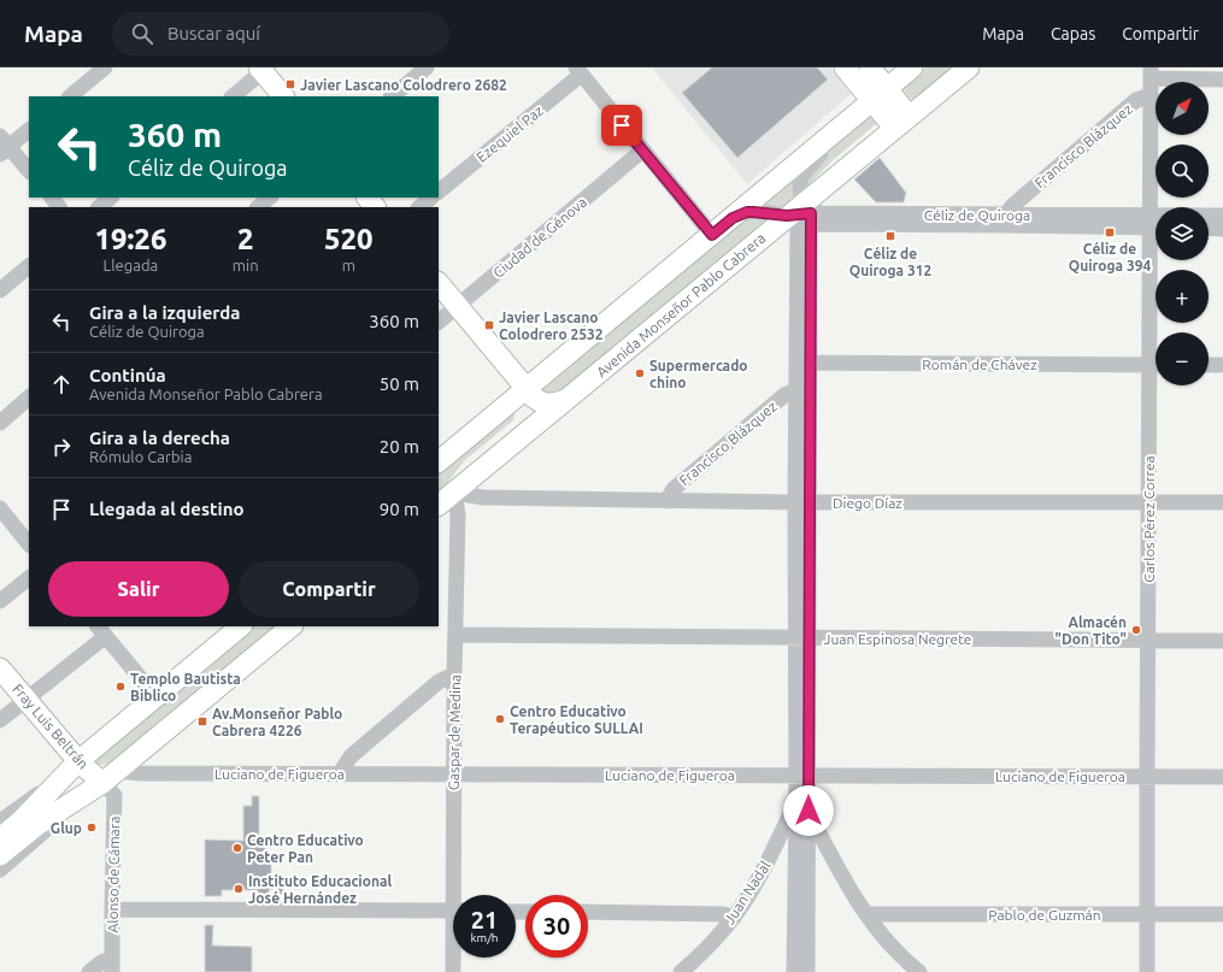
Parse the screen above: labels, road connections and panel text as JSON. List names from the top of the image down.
{
  "streets": {
    "main road": ["Avenida Monseñor Pablo Cabrera", "Fray Luis Beltrán"],
    "street": [
      "Ezequiel Paz",
      "Francisco Blázquez",
      "Céliz de Quiroga",
      "Ciudad de Génova",
      "Román de Chávez",
      "Diego Díaz",
      "Carlos Pérez Correa",
      "Juan Espinosa Negrete",
      "Gaspar de Medina",
      "Luciano de Figueroa",
      "Alonso de Cámara",
      "Juan Nadal",
      "Pablo de Guzmán"
    ]
  },
  "crossings": [
    ["Francisco Blázquez", "Céliz de Quiroga"],
    ["Francisco Blázquez", "Diego Díaz"],
    ["Francisco Blázquez", "Carlos Pérez Correa"],
    ["Céliz de Quiroga", "Avenida Monseñor Pablo Cabrera"],
    ["Céliz de Quiroga", "Carlos Pérez Correa"],
    ["Avenida Monseñor Pablo Cabrera", "Diego Díaz"],
    ["Avenida Monseñor Pablo Cabrera", "Gaspar de Medina"],
    ["Diego Díaz", "Carlos Pérez Correa"],
    ["Diego Díaz", "Gaspar de Medina"],
    ["Carlos Pérez Correa", "Juan Espinosa Negrete"],
    ["Carlos Pérez Correa", "Luciano de Figueroa"],
    ["Carlos Pérez Correa", "Pablo de Guzmán"],
    ["Juan Espinosa Negrete", "Gaspar de Medina"],
    ["Fray Luis Beltrán", "Luciano de Figueroa"],
    ["Fray Luis Beltrán", "Alonso de Cámara"],
    ["Gaspar de Medina", "Luciano de Figueroa"],
    ["Luciano de Figueroa", "Alonso de Cámara"]
  ],
  "places": {
    "transit": [
      "Javier Lascano Colodrero 2682",
      "Céliz de Quiroga 394",
      "Céliz de Quiroga 312",
      "Javier Lascano Colodrero 2532",
      "Av.Monseñor Pablo Cabrera 4226"
    ],
    "other": [
      "Supermercado chino",
      "Almacén \"Don Tito\"",
      "Templo Bautista Biblico",
      "Centro Educativo Terapéutico SULLAI",
      "Glup",
      "Centro Educativo Peter Pan",
      "Instituto Educacional José Hernández"
    ]
  },
  "north": "top right",
  "page": {
    "header": "Mapa",
    "search": "Buscar aquí",
    "nav": ["Mapa", "Capas", "Compartir"],
    "map_buttons": ["+", "−"],
    "turn": ["360 m", "Céliz de Quiroga"],
    "eta": [
      "19:26",
      "Llegada",
      "2",
      "min",
      "520",
      "m"
    ],
    "list": [
      {
        "name": "Gira a la izquierda",
        "note": "Céliz de Quiroga",
        "value": "360 m"
      },
      {
        "name": "Continúa",
        "note": "Avenida Monseñor Pablo Cabrera",
        "value": "50 m"
      },
      {
        "name": "Gira a la derecha",
        "note": "Rómulo Carbia",
        "value": "20 m"
      },
      {
        "name": "Llegada al destino",
        "value": "90 m"
      }
    ],
    "buttons": ["Salir", "Compartir"],
    "speed": "21 km/h",
    "limit": "30"
  }
}
